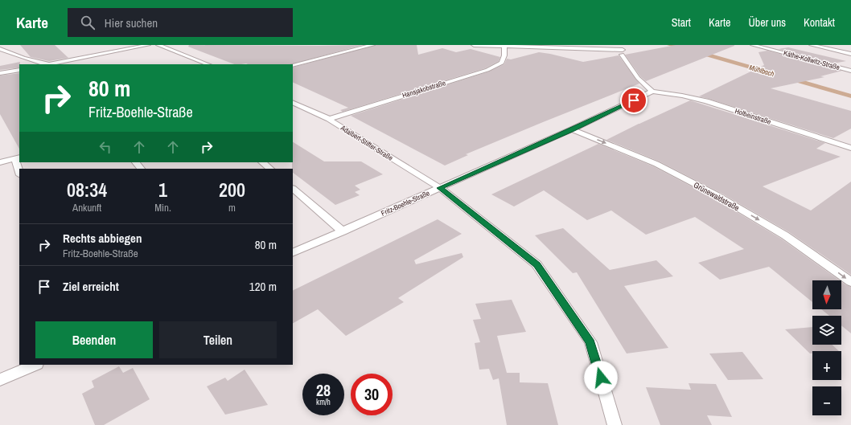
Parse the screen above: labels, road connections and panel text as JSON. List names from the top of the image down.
{
  "streets": {
    "street": [
      "Käthe-Kollwitz-Straße",
      "Hansjakobstraße",
      "Holbeinstraße",
      "Adalbert-Stifter-Straße",
      "Grünewaldstraße",
      "Fritz-Boehle-Straße"
    ]
  },
  "crossings": [
    ["Hansjakobstraße", "Adalbert-Stifter-Straße"],
    ["Holbeinstraße", "Fritz-Boehle-Straße"],
    ["Adalbert-Stifter-Straße", "Fritz-Boehle-Straße"],
    ["Grünewaldstraße", "Fritz-Boehle-Straße"]
  ],
  "one_way": ["Grünewaldstraße"],
  "water": ["Mühlbach"],
  "north": "bottom",
  "page": {
    "header": "Karte",
    "search": "Hier suchen",
    "nav": [
      "Start",
      "Karte",
      "Über uns",
      "Kontakt"
    ],
    "turn": ["80 m", "Fritz-Boehle-Straße"],
    "eta": [
      "08:34",
      "Ankunft",
      "1",
      "Min.",
      "200",
      "m"
    ],
    "list": [
      {
        "name": "Rechts abbiegen",
        "note": "Fritz-Boehle-Straße",
        "value": "80 m"
      },
      {
        "name": "Ziel erreicht",
        "value": "120 m"
      }
    ],
    "map_buttons": ["+", "−"],
    "buttons": ["Beenden", "Teilen"],
    "speed": "28 km/h",
    "limit": "30"
  }
}
